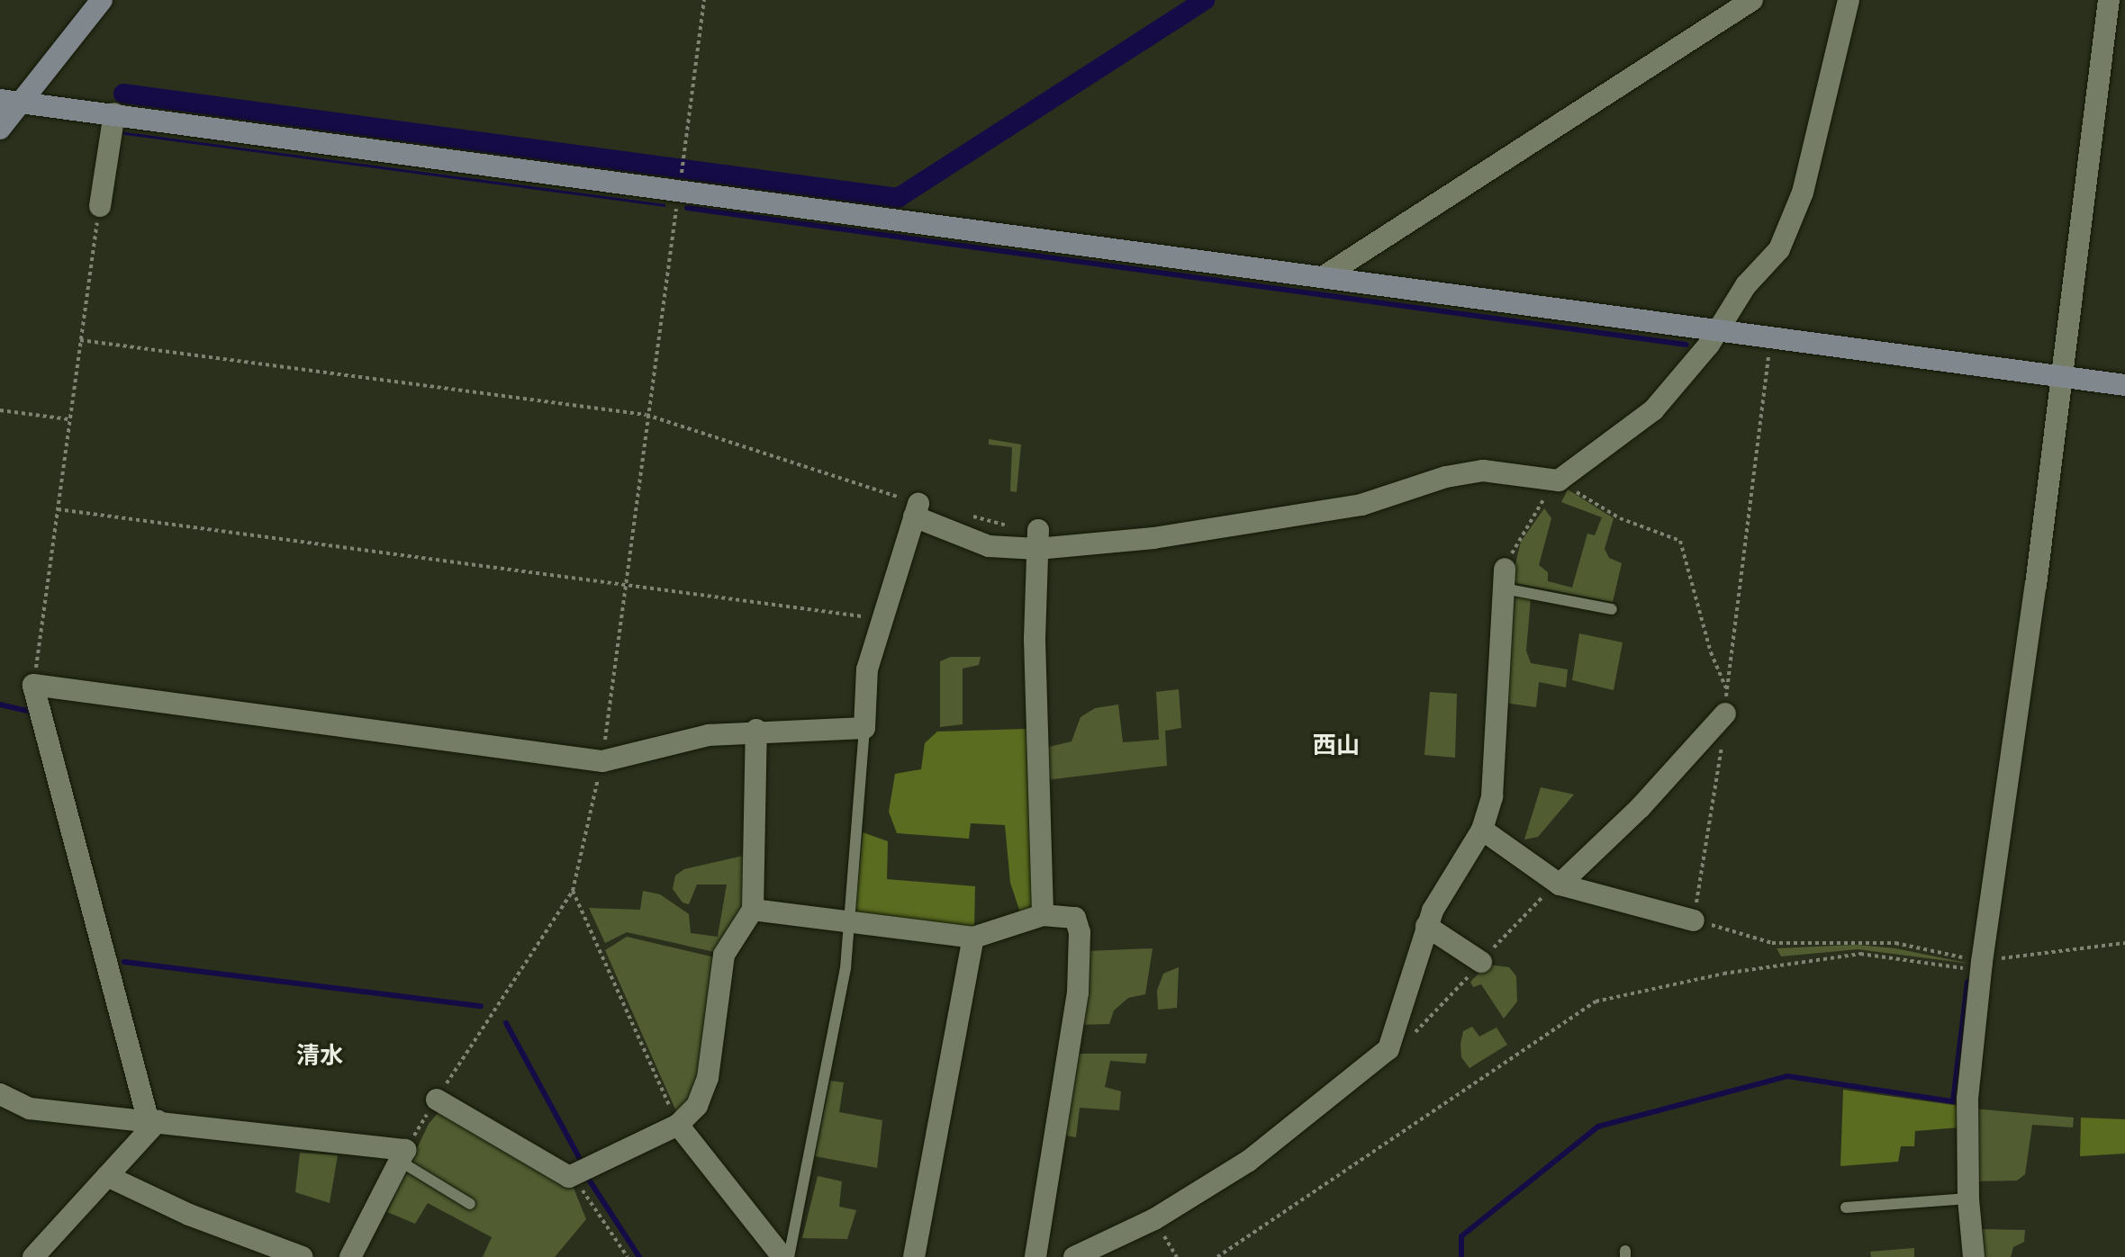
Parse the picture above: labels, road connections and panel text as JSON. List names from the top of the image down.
{
  "districts": ["西山", "清水"]
}
